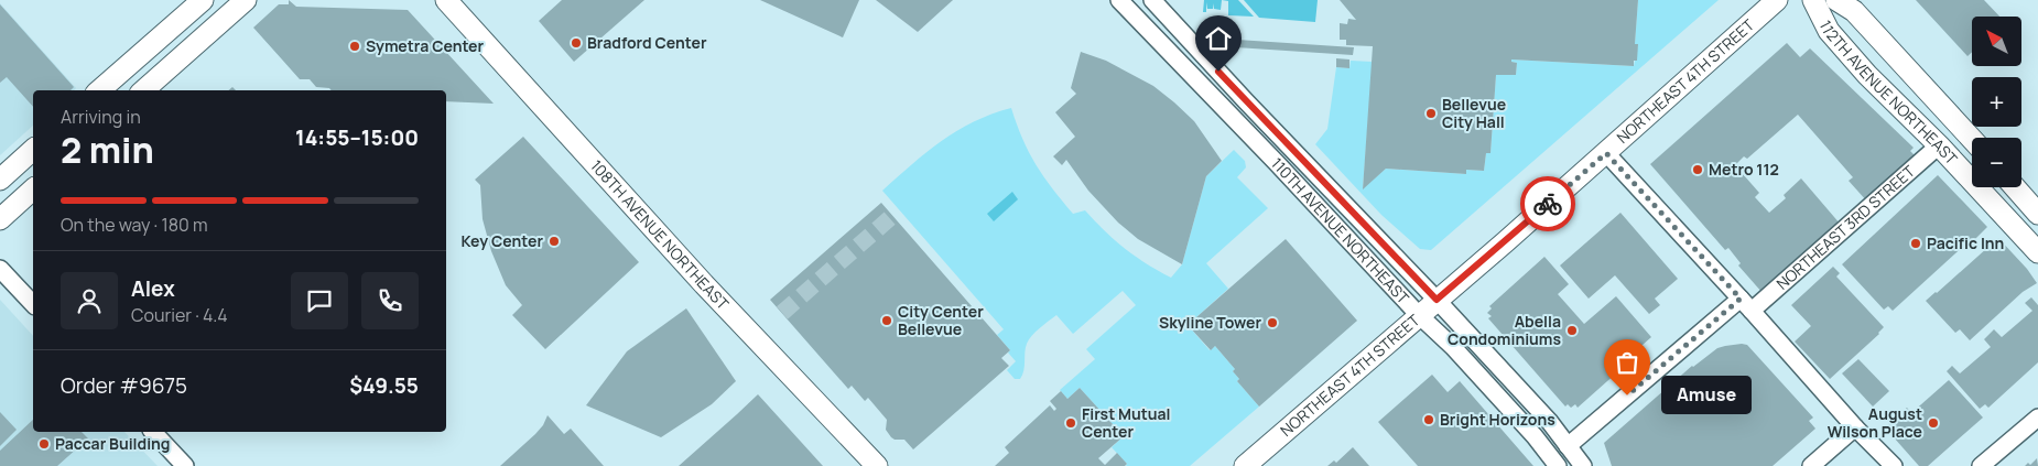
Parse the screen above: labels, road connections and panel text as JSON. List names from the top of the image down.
{
  "streets": {
    "main road": ["NORTHEAST 4TH STREET", "112TH AVENUE NORTHEAST", "108TH AVENUE NORTHEAST"],
    "street": ["NORTHEAST 3RD STREET", "110TH AVENUE NORTHEAST"]
  },
  "crossings": [
    ["NORTHEAST 4TH STREET", "110TH AVENUE NORTHEAST"],
    ["112TH AVENUE NORTHEAST", "NORTHEAST 3RD STREET"],
    ["NORTHEAST 3RD STREET", "110TH AVENUE NORTHEAST"]
  ],
  "places": [
    "Bradford Center",
    "Symetra Center",
    "Bellevue City Hall",
    "Metro 112",
    "Key Center",
    "Pacific Inn",
    "City Center Bellevue",
    "Skyline Tower",
    "Abella Condominiums",
    "Amuse",
    "Bright Horizons",
    "First Mutual Center",
    "August Wilson Place",
    "Paccar Building"
  ],
  "north": "top left",
  "page": {
    "map_buttons": ["+", "−"],
    "heading": ["2 min", "Arriving in", "14:55–15:00"],
    "panel": [
      "Alex",
      "Courier · 4.4",
      "Order #9675",
      "$49.55"
    ],
    "bar": "On the way · 180 m",
    "bubble": "Amuse"
  }
}
